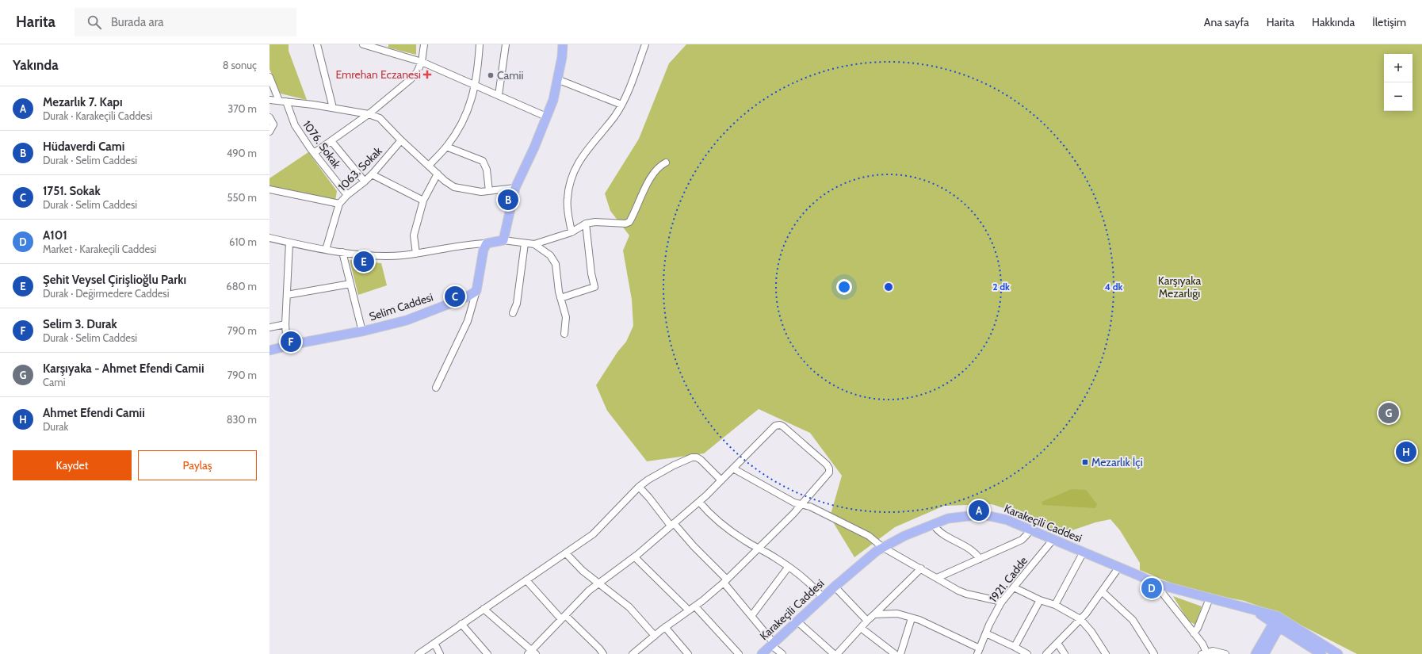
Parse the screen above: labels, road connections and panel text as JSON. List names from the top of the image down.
{
  "streets": {
    "main road": ["Selim Caddesi", "Karakeçili Caddesi"],
    "street": ["1076. Sokak", "1063. Sokak", "1921. Cadde"]
  },
  "crossings": [
    ["1076. Sokak", "1063. Sokak"],
    ["Karakeçili Caddesi", "1921. Cadde"]
  ],
  "parks": ["Karşıyaka Mezarlığı"],
  "places": {
    "health": ["Emrehan Eczanesi"],
    "other": ["Camii"],
    "transit": ["Mezarlık İçi"]
  },
  "page": {
    "header": "Harita",
    "search": "Burada ara",
    "nav": [
      "Ana sayfa",
      "Harita",
      "Hakkında",
      "İletişim"
    ],
    "heading": ["Yakında", "8 sonuç"],
    "map_buttons": ["+", "−"],
    "list": [
      {
        "mark": "A",
        "name": "Mezarlık 7. Kapı",
        "note": "Durak · Karakeçili Caddesi",
        "value": "370 m"
      },
      {
        "mark": "B",
        "name": "Hüdaverdi Cami",
        "note": "Durak · Selim Caddesi",
        "value": "490 m"
      },
      {
        "mark": "C",
        "name": "1751. Sokak",
        "note": "Durak · Selim Caddesi",
        "value": "550 m"
      },
      {
        "mark": "D",
        "name": "A101",
        "note": "Market · Karakeçili Caddesi",
        "value": "610 m"
      },
      {
        "mark": "E",
        "name": "Şehit Veysel Çirişlioğlu Parkı",
        "note": "Durak · Değirmedere Caddesi",
        "value": "680 m"
      },
      {
        "mark": "F",
        "name": "Selim 3. Durak",
        "note": "Durak · Selim Caddesi",
        "value": "790 m"
      },
      {
        "mark": "G",
        "name": "Karşıyaka - Ahmet Efendi Camii",
        "note": "Cami",
        "value": "790 m"
      },
      {
        "mark": "H",
        "name": "Ahmet Efendi Camii",
        "note": "Durak",
        "value": "830 m"
      }
    ],
    "pins": [
      "B",
      "E",
      "C",
      "F",
      "G",
      "H",
      "A",
      "D"
    ],
    "buttons": ["Kaydet", "Paylaş"]
  },
  "rings": ["2 dk", "4 dk"]
}
